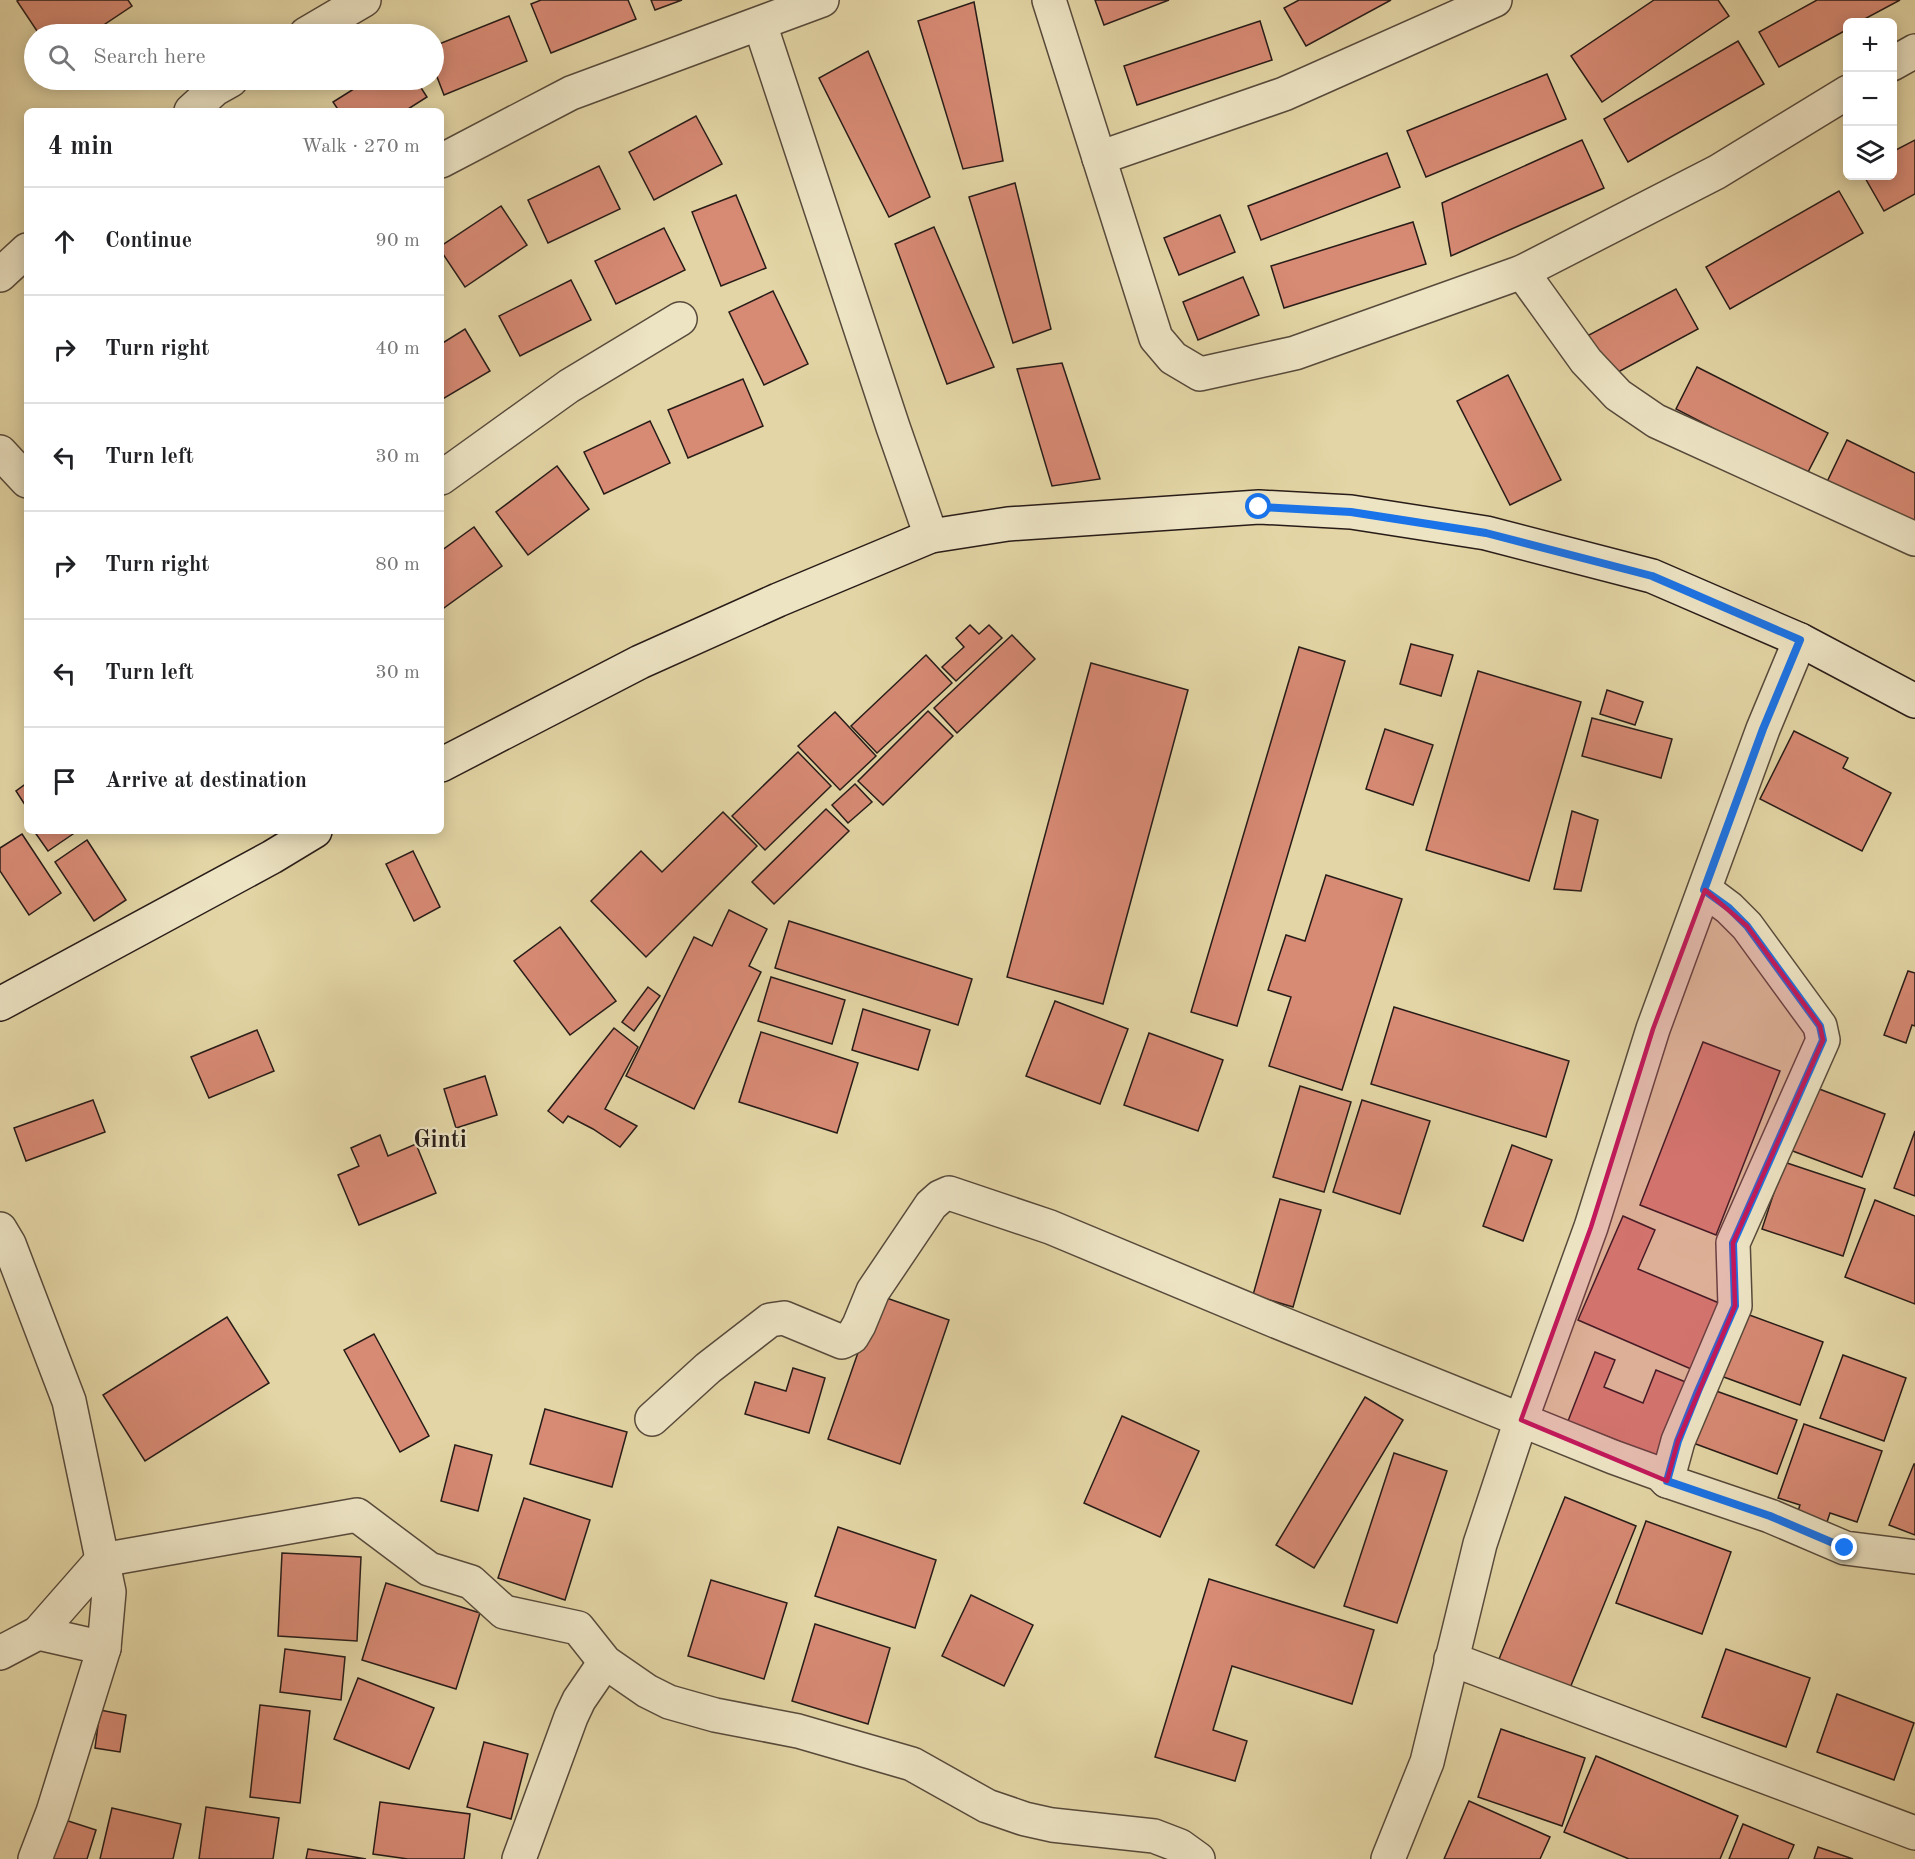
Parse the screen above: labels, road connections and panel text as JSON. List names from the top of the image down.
{
  "districts": ["Ginti"],
  "page": {
    "map_buttons": ["+", "−"],
    "search": "Search here",
    "heading": ["4 min", "Walk · 270 m"],
    "list": [
      ["Continue", "90 m"],
      ["Turn right", "40 m"],
      ["Turn left", "30 m"],
      ["Turn right", "80 m"],
      ["Turn left", "30 m"],
      "Arrive at destination"
    ]
  }
}
